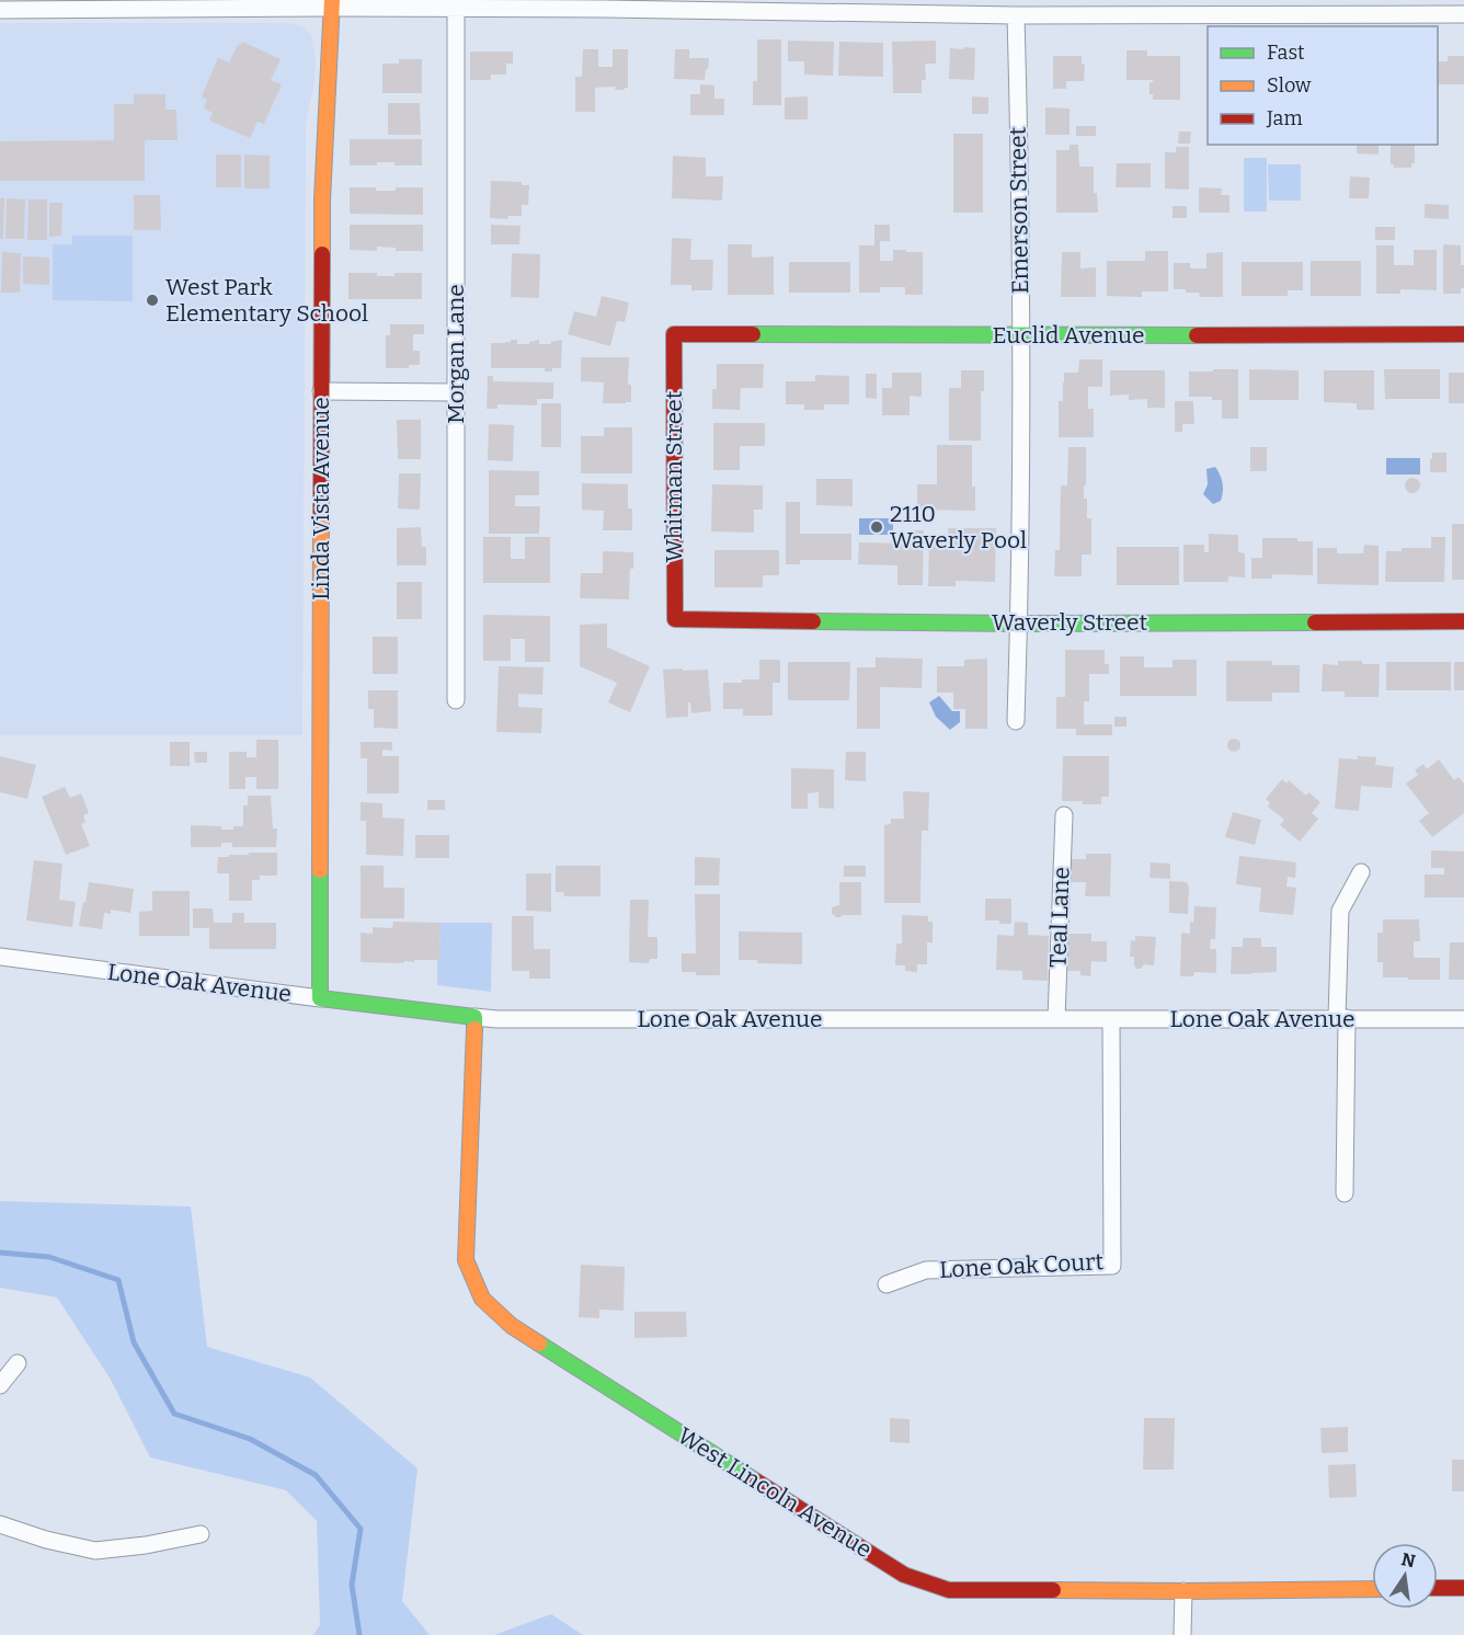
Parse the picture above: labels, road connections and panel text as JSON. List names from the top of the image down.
{
  "streets": {
    "street": [
      "Emerson Street",
      "Euclid Avenue",
      "Morgan Lane",
      "Whitman Street",
      "Linda Vista Avenue",
      "Waverly Street",
      "Teal Lane",
      "Lone Oak Avenue",
      "Lone Oak Court",
      "West Lincoln Avenue"
    ]
  },
  "crossings": [
    ["Emerson Street", "Euclid Avenue"],
    ["Emerson Street", "Waverly Street"],
    ["Euclid Avenue", "Whitman Street"],
    ["Whitman Street", "Waverly Street"],
    ["Linda Vista Avenue", "Lone Oak Avenue"],
    ["Teal Lane", "Lone Oak Avenue"],
    ["Lone Oak Avenue", "Lone Oak Court"],
    ["Lone Oak Avenue", "West Lincoln Avenue"]
  ],
  "places": ["West Park Elementary School", "2110 Waverly Pool"],
  "legend": ["Fast", "Slow", "Jam"],
  "north": "top"
}
